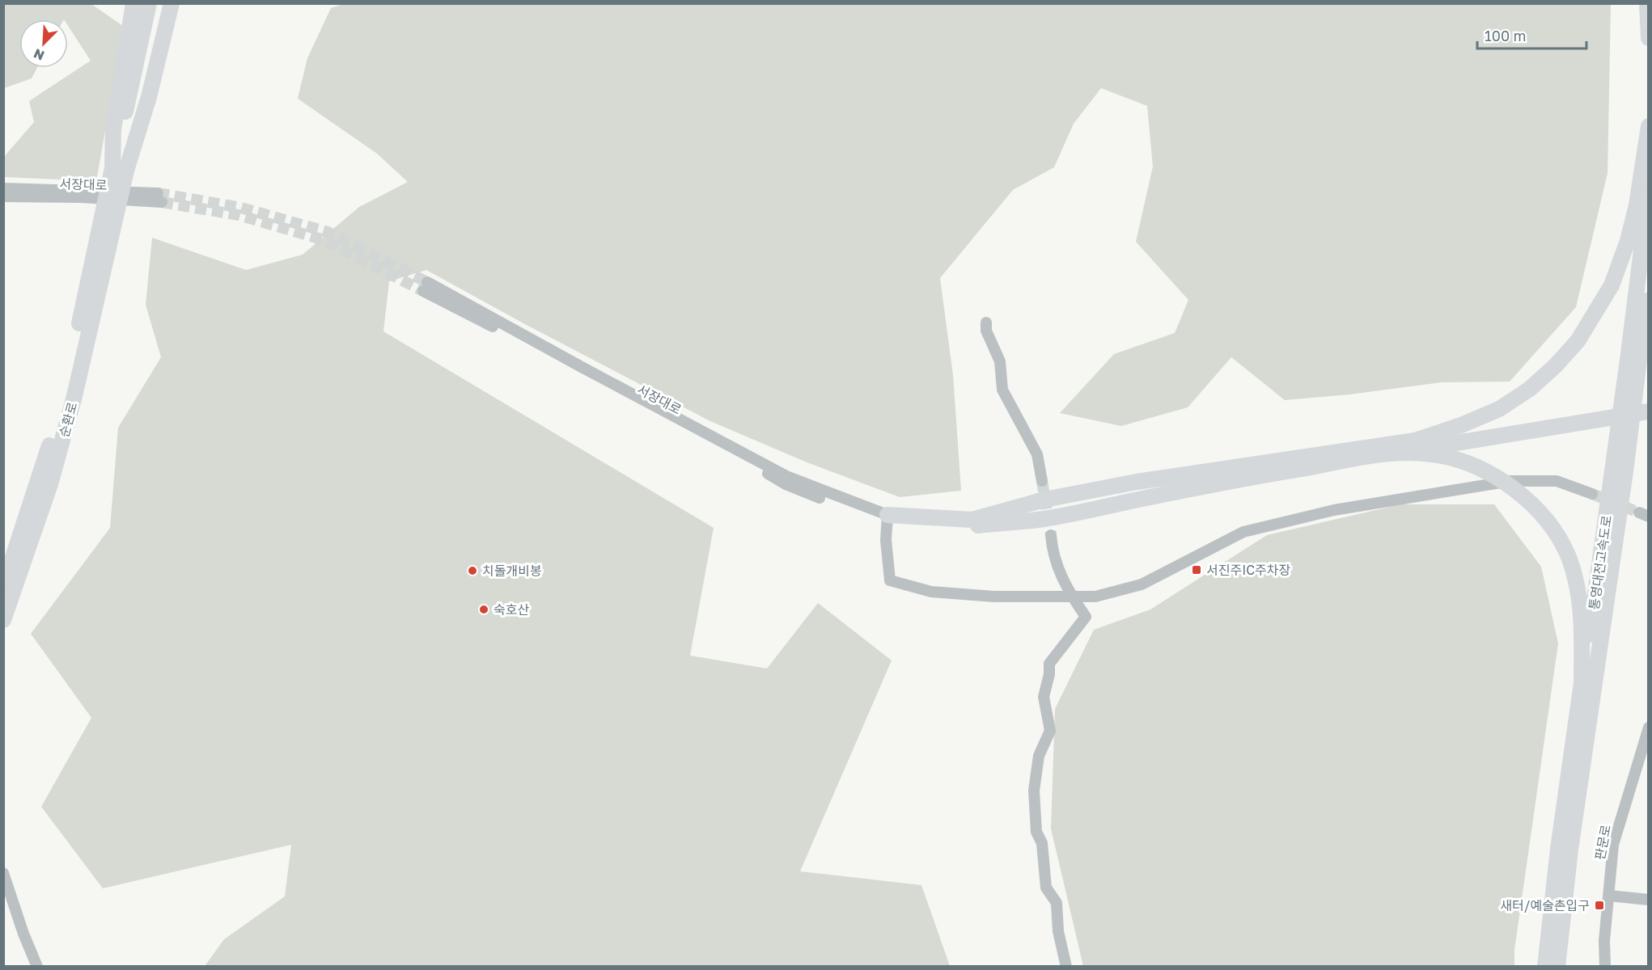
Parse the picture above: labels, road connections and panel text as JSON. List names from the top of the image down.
{
  "streets": {
    "highway": ["순환로", "통영대전고속도로"],
    "street": ["서장대로", "판문로"]
  },
  "places": {
    "transit": ["서진주IC주차장", "새터/예술촌입구"],
    "other": ["치돌개비봉", "숙호산"]
  },
  "scale_bar": "100 m",
  "north": "bottom left"
}
